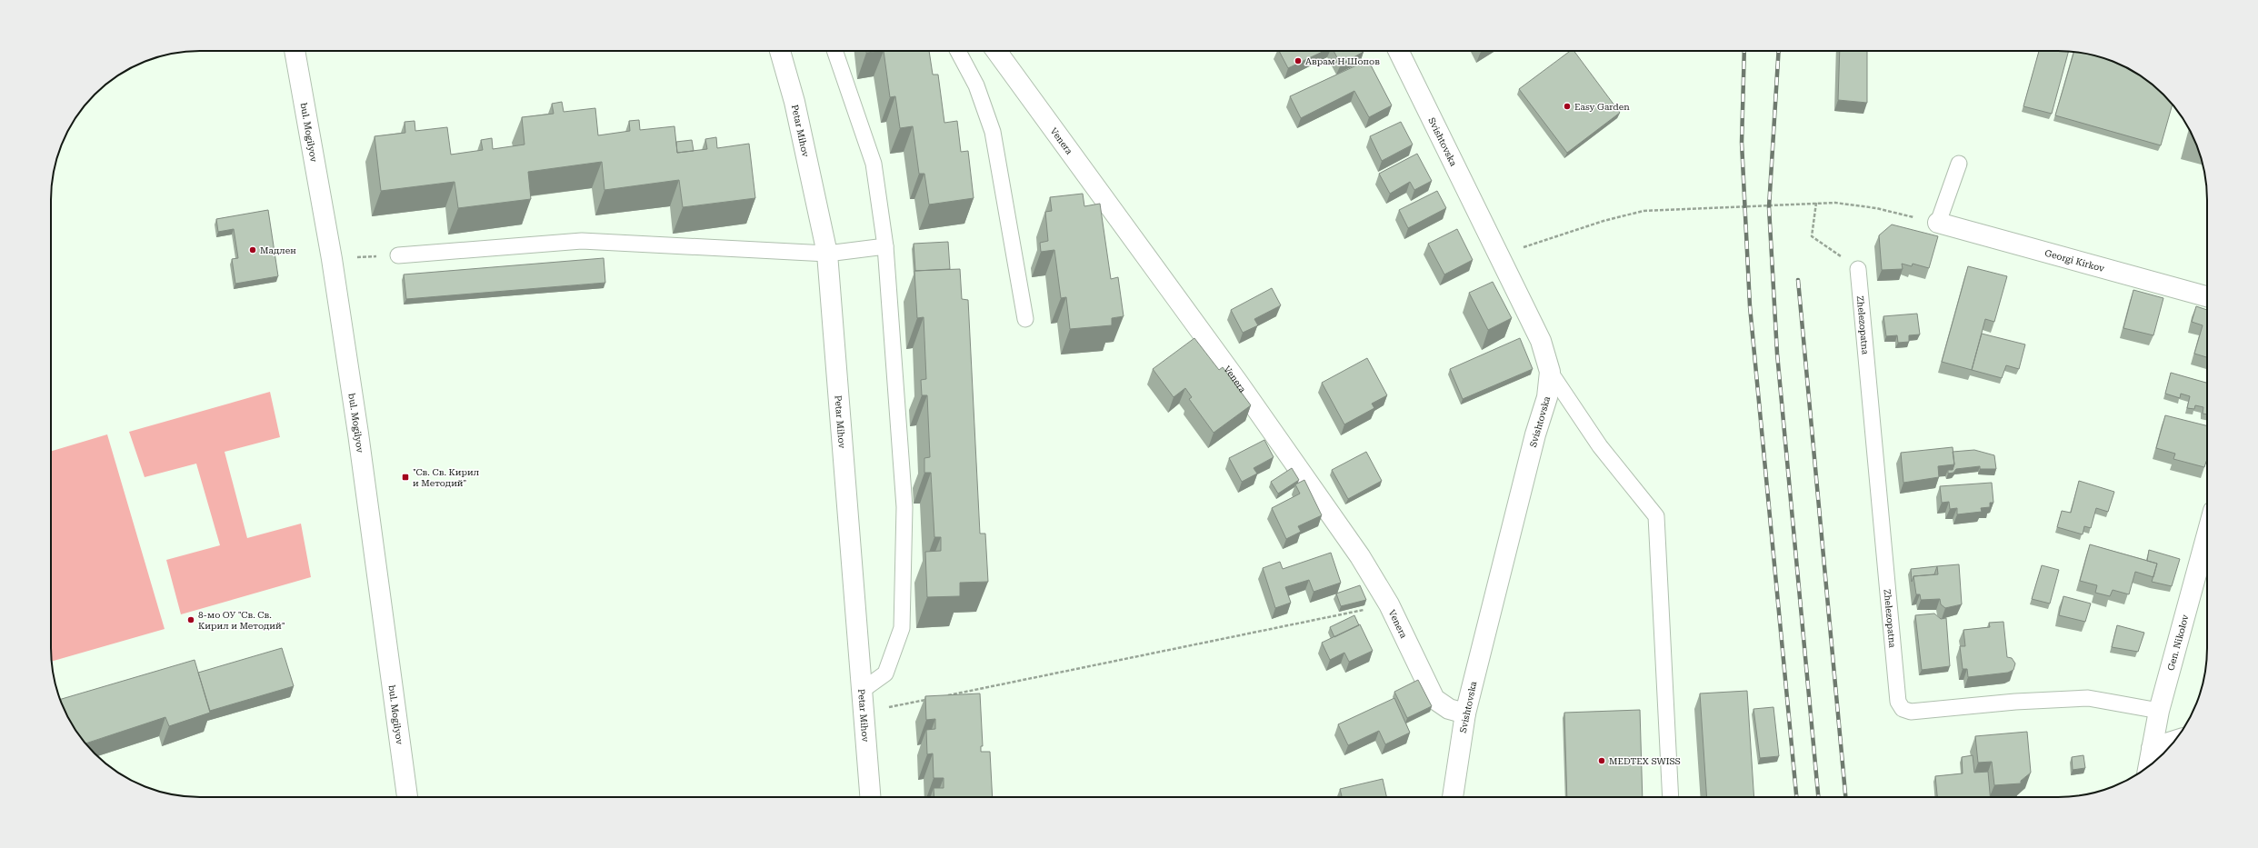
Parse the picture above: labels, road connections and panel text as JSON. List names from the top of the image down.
{
  "streets": {
    "street": [
      "Petar Mihov",
      "bul. Mogilyov",
      "Venera",
      "Svishtovska",
      "Georgi Kirkov",
      "Gen. Nikolov"
    ],
    "lane": ["Zhelezopatna"]
  },
  "crossings": [
    ["Venera", "Svishtovska"],
    ["Zhelezopatna", "Gen. Nikolov"]
  ],
  "places": {
    "other": [
      "Аврам Н Шопов",
      "Easy Garden",
      "Мадлен",
      "8-мо ОУ \"Св. Св. Кирил и Методий\"",
      "MEDTEX SWISS"
    ],
    "transit": ["\"Св. Св. Кирил и Методий\""]
  }
}
